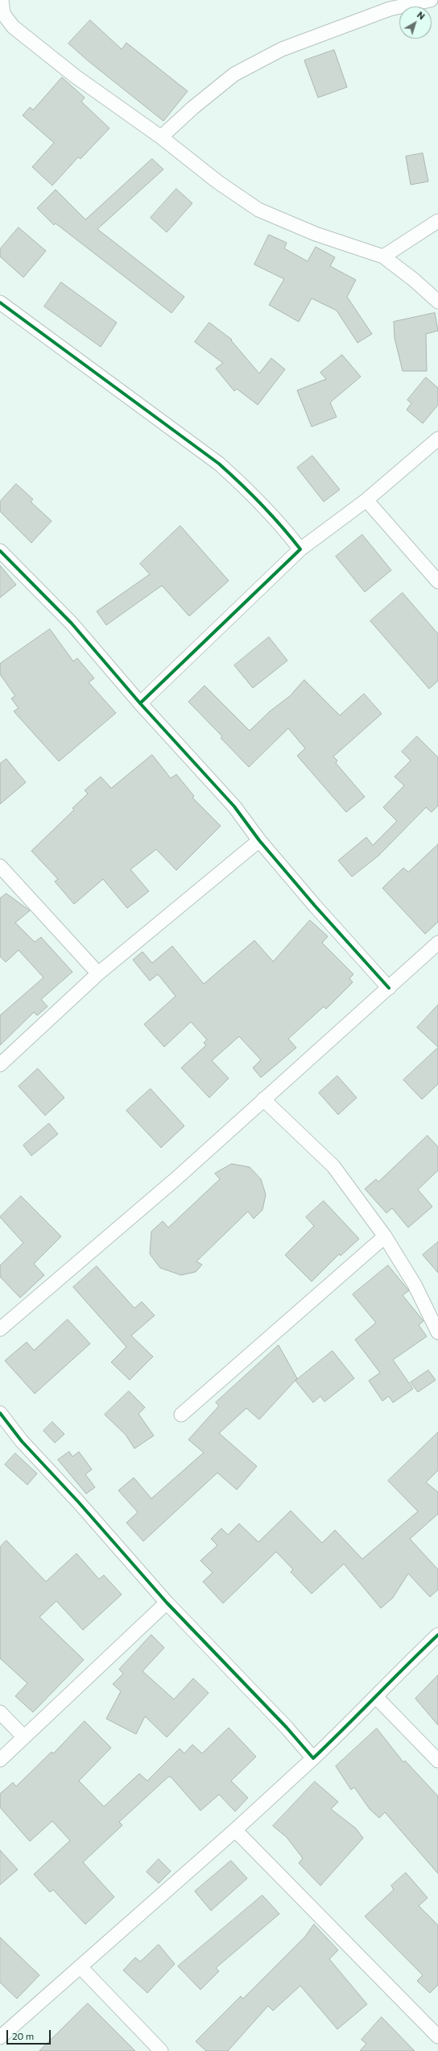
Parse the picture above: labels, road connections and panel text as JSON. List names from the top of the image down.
{
  "scale_bar": "20 m",
  "north": "top right"
}
